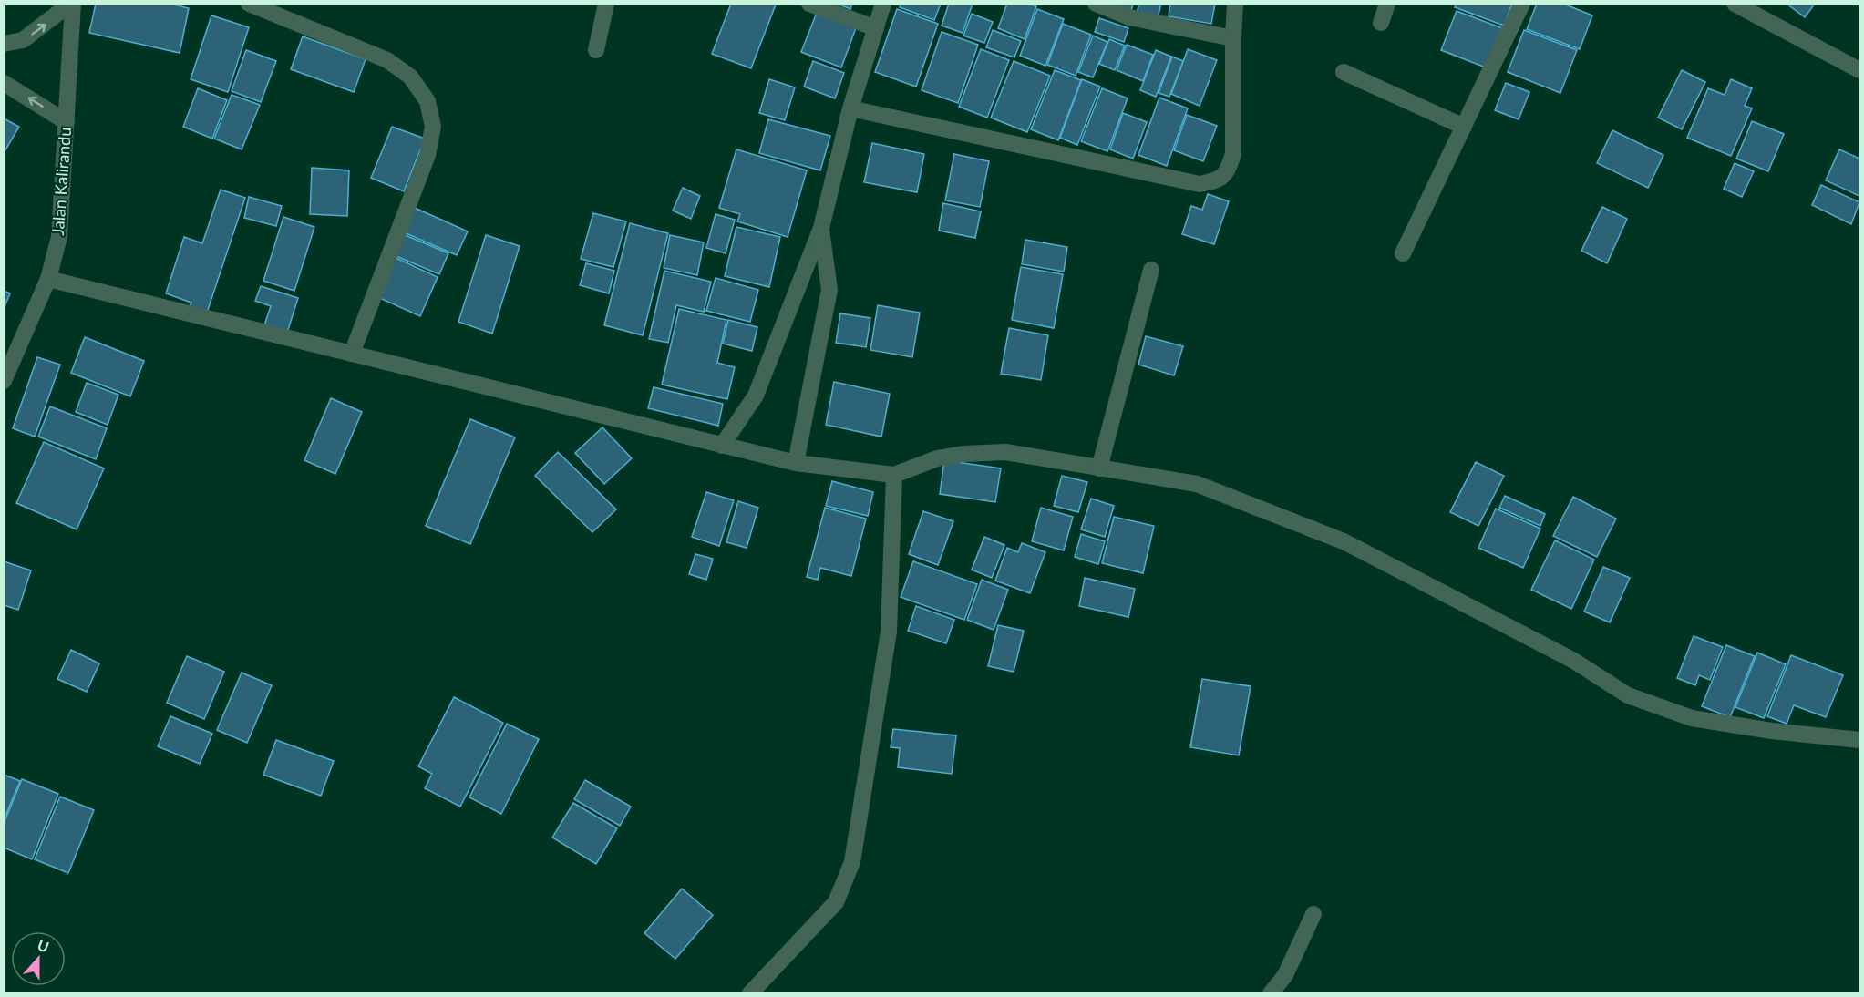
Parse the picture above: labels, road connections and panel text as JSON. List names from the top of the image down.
{
  "streets": {
    "street": ["Jalan Kalirandu"]
  },
  "north": "top"
}
